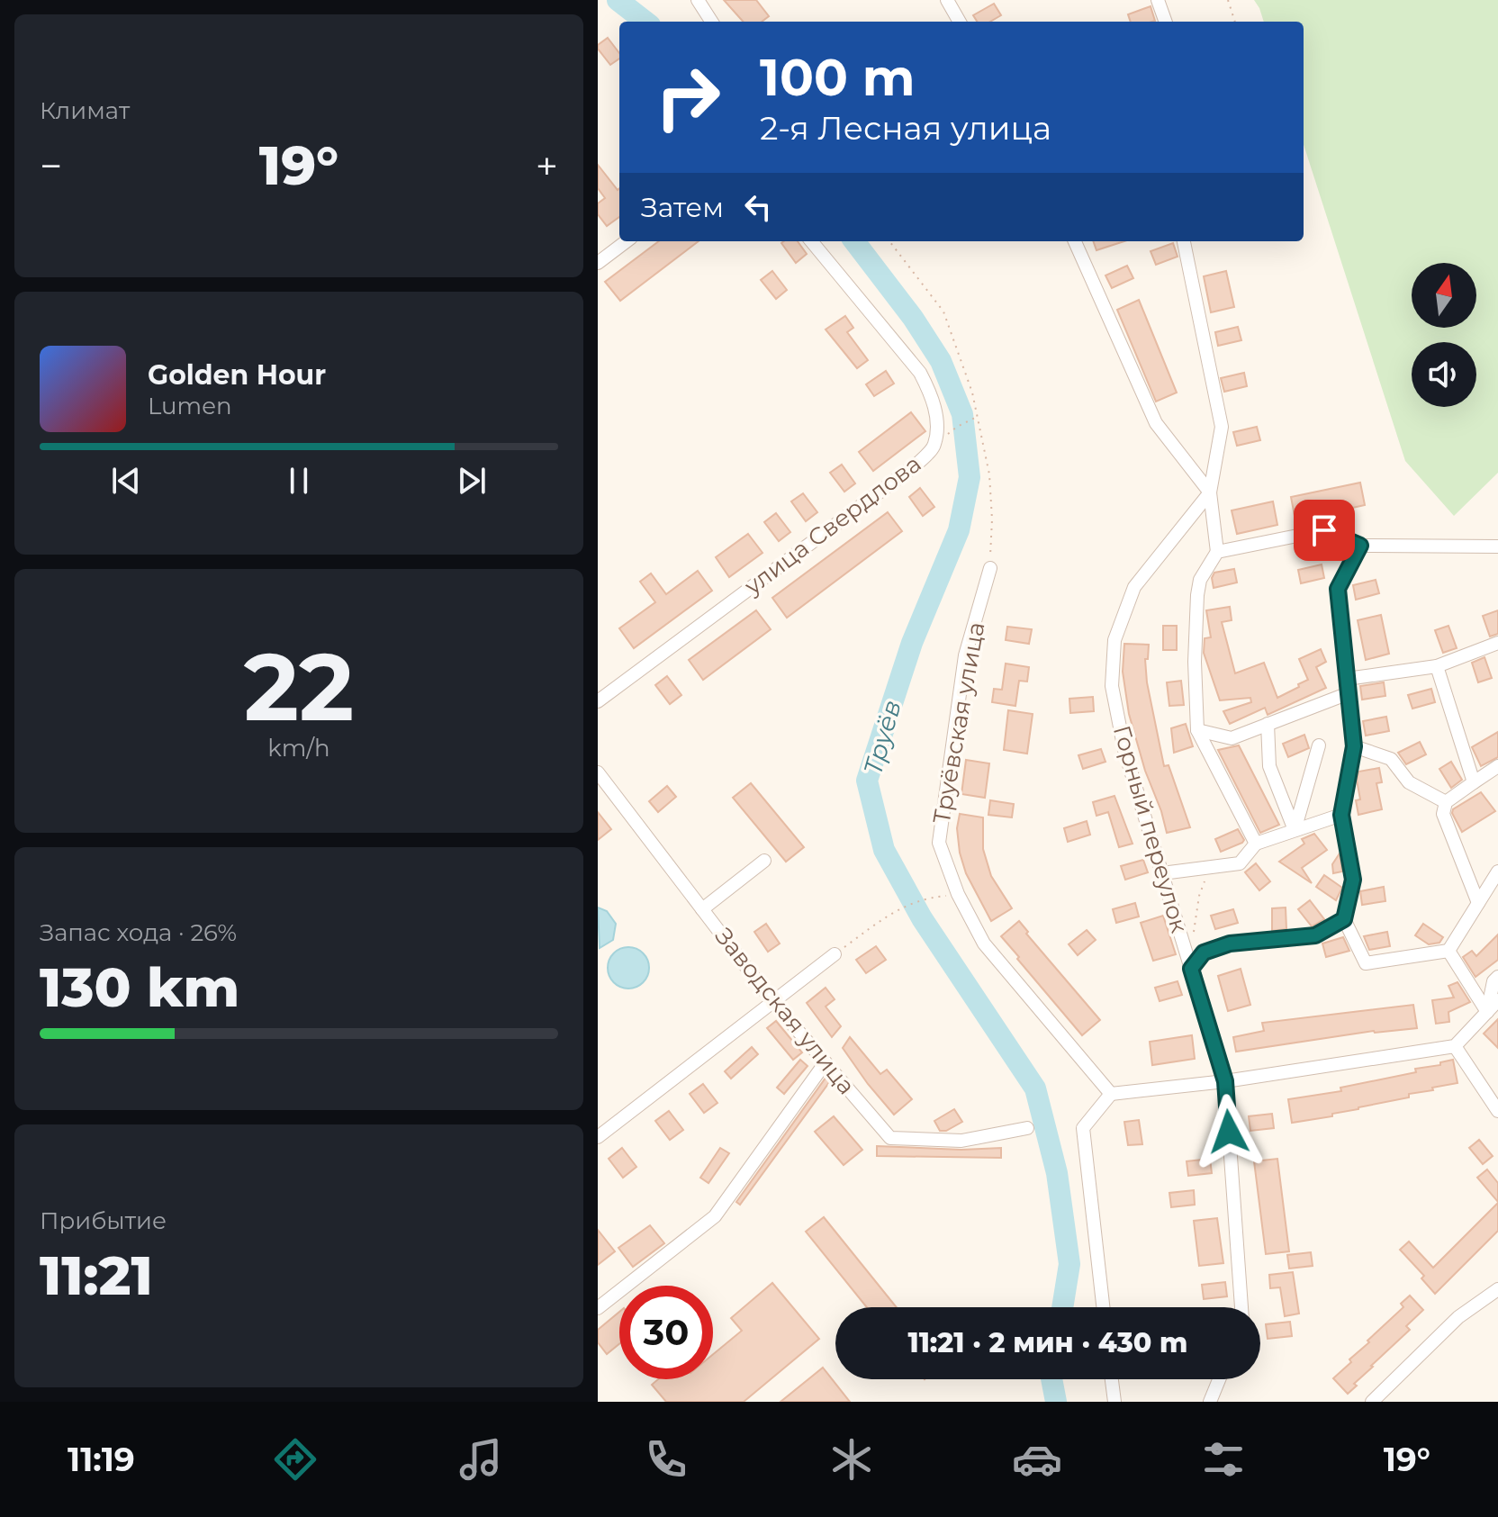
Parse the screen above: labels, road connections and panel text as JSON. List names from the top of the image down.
{
  "streets": {
    "street": [
      "улица Свердлова",
      "Труёвская улица",
      "Горный переулок",
      "Заводская улица"
    ]
  },
  "water": ["Труёв"],
  "north": "top",
  "page": {
    "tile": [
      "Климат",
      ["22", "km/h"],
      ["Запас хода · 26%", "130 km"],
      ["Прибытие", "11:21"]
    ],
    "turn": ["100 m", "2-я Лесная улица"],
    "heat": ["−", "19°", "+"],
    "then": "Затем",
    "song": ["Golden Hour", "Lumen"],
    "limit": "30",
    "trip": "11:21 · 2 мин · 430 m",
    "tabs": ["11:19", "19°"]
  }
}
